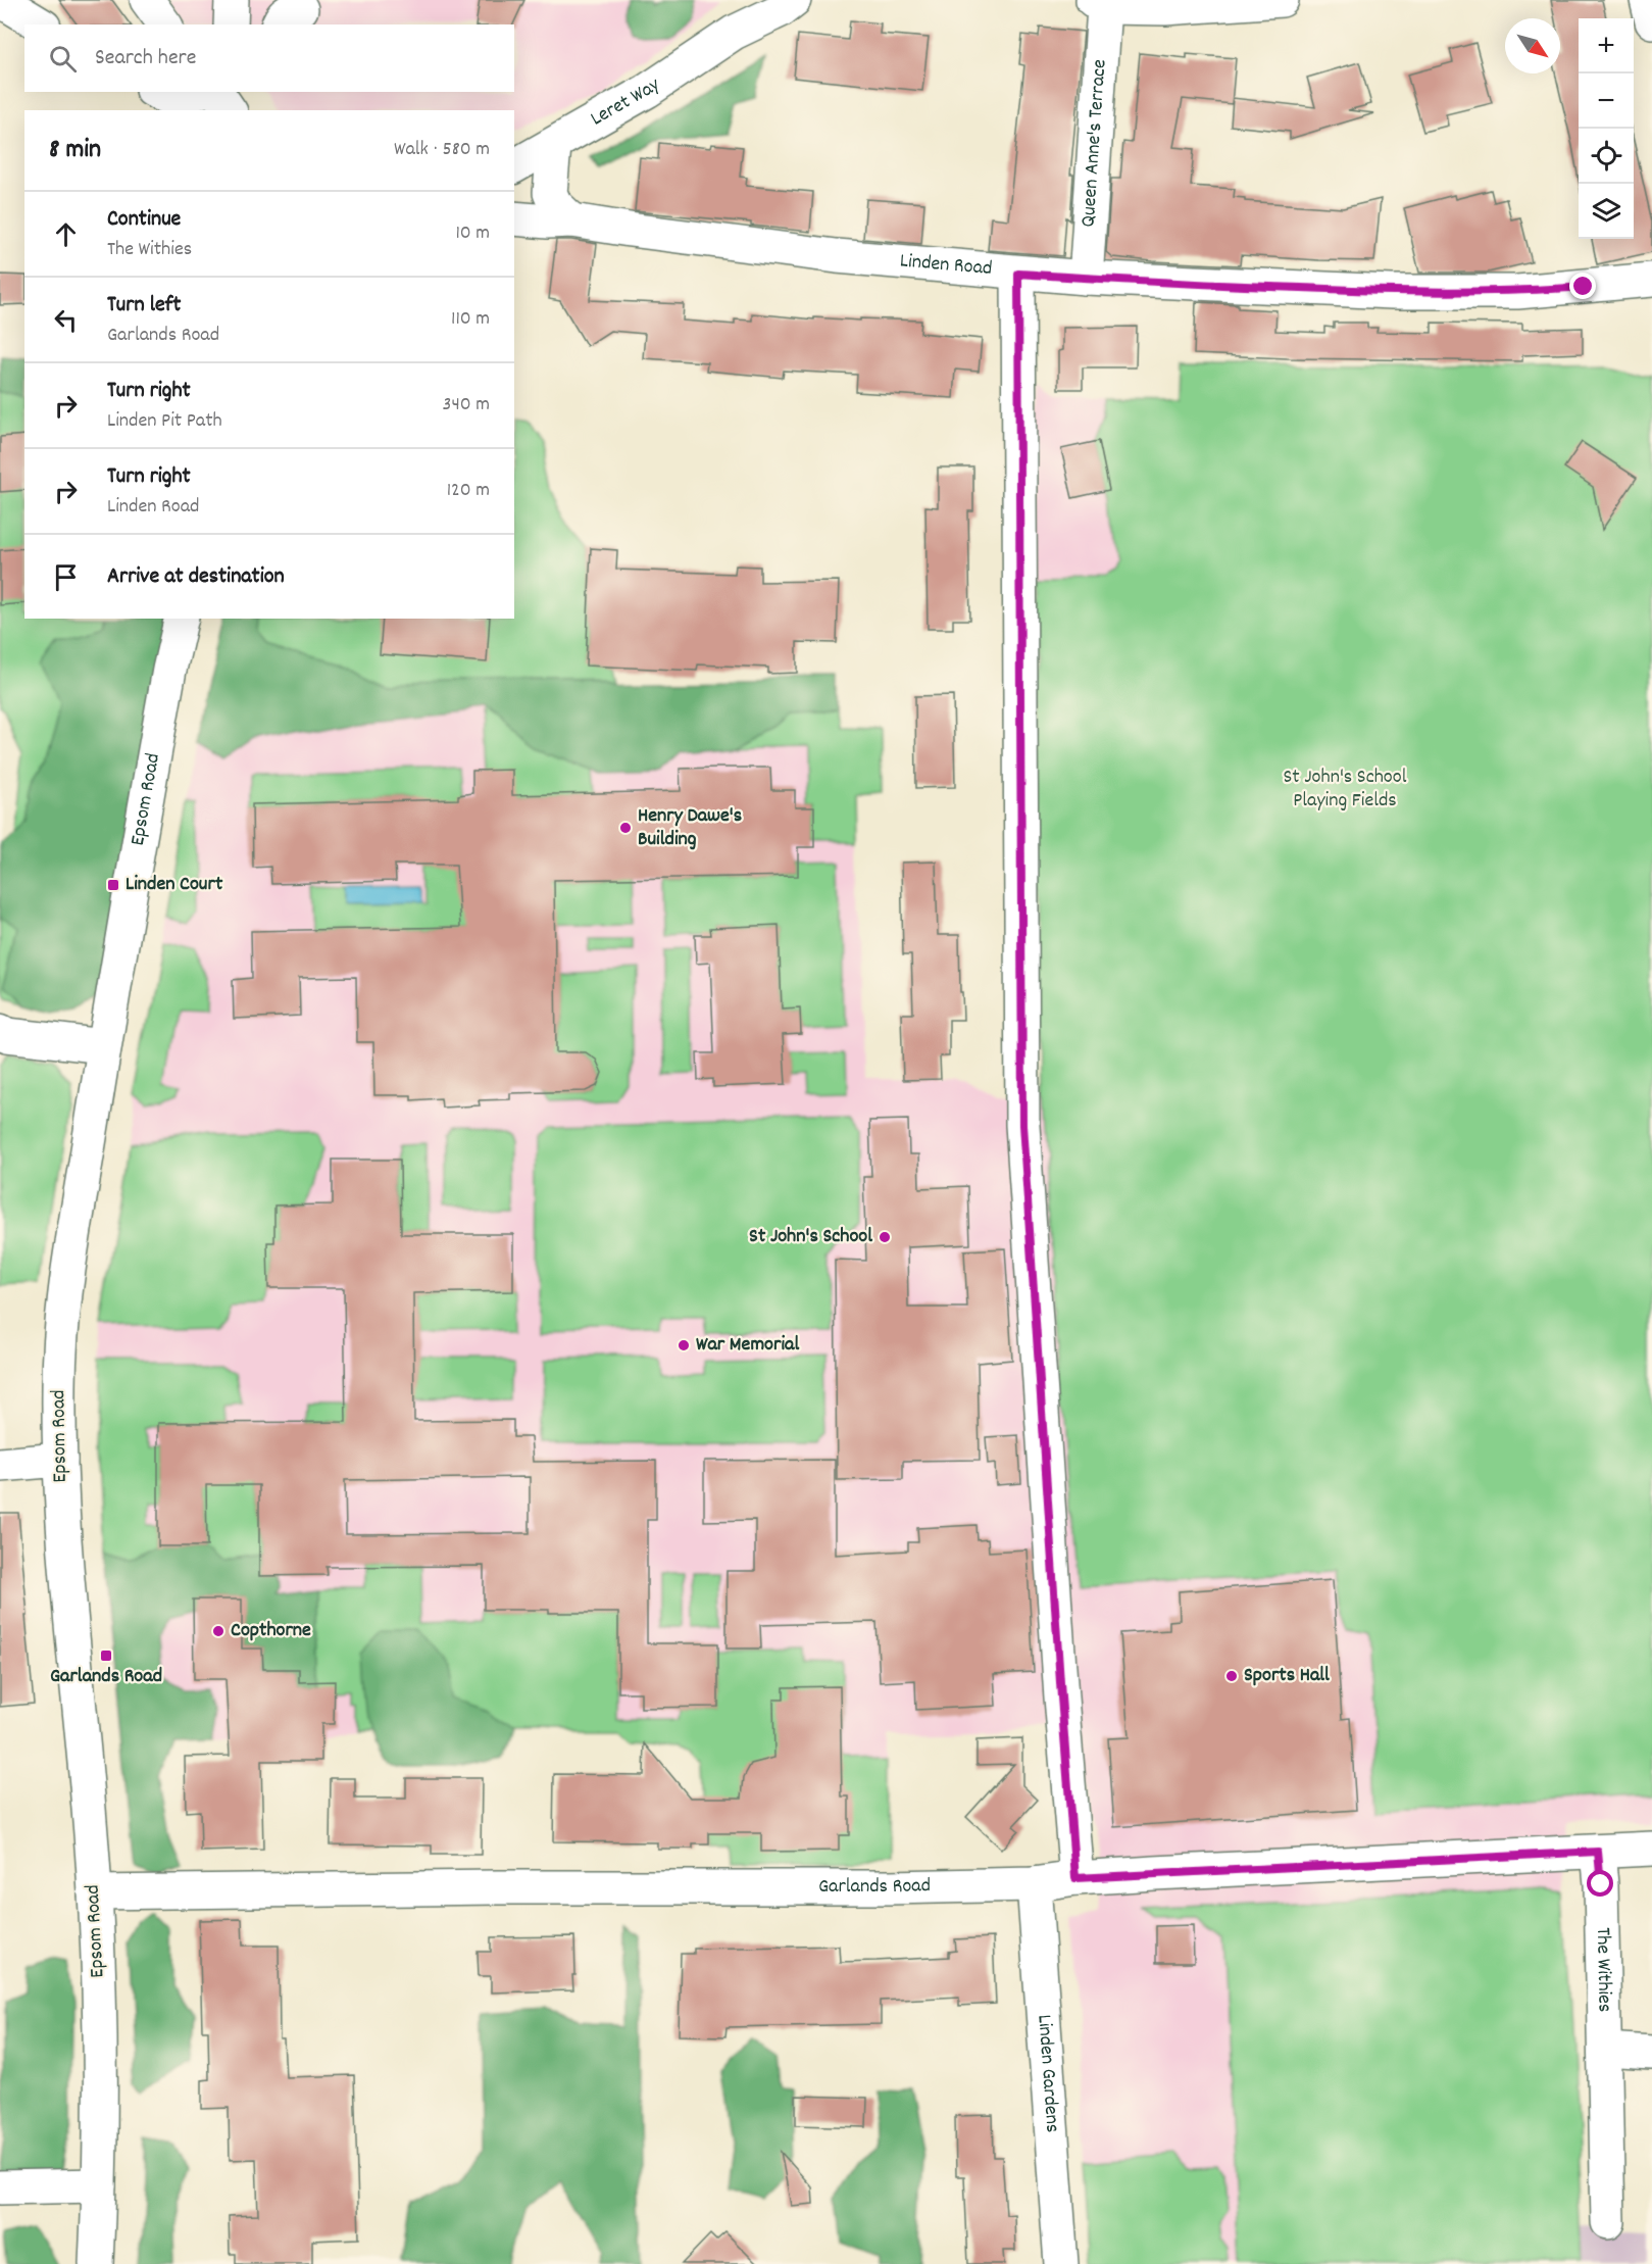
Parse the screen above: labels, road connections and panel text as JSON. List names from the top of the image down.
{
  "streets": {
    "street": [
      "Leret Way",
      "Queen Anne's Terrace",
      "Linden Road",
      "Epsom Road",
      "Garlands Road",
      "The Withies",
      "Linden Gardens"
    ]
  },
  "crossings": [
    ["Queen Anne's Terrace", "Linden Road"],
    ["Epsom Road", "Garlands Road"],
    ["Garlands Road", "The Withies"],
    ["Garlands Road", "Linden Gardens"]
  ],
  "parks": ["St John's School Playing Fields"],
  "places": {
    "other": [
      "Henry Dawe's Building",
      "St John's School",
      "War Memorial",
      "Copthorne",
      "Sports Hall"
    ],
    "transit": ["Linden Court", "Garlands Road"]
  },
  "north": "bottom right",
  "page": {
    "map_buttons": ["+", "−"],
    "search": "Search here",
    "heading": ["8 min", "Walk · 580 m"],
    "list": [
      ["Continue", "The Withies", "10 m"],
      ["Turn left", "Garlands Road", "110 m"],
      ["Turn right", "Linden Pit Path", "340 m"],
      ["Turn right", "Linden Road", "120 m"],
      "Arrive at destination"
    ]
  }
}
